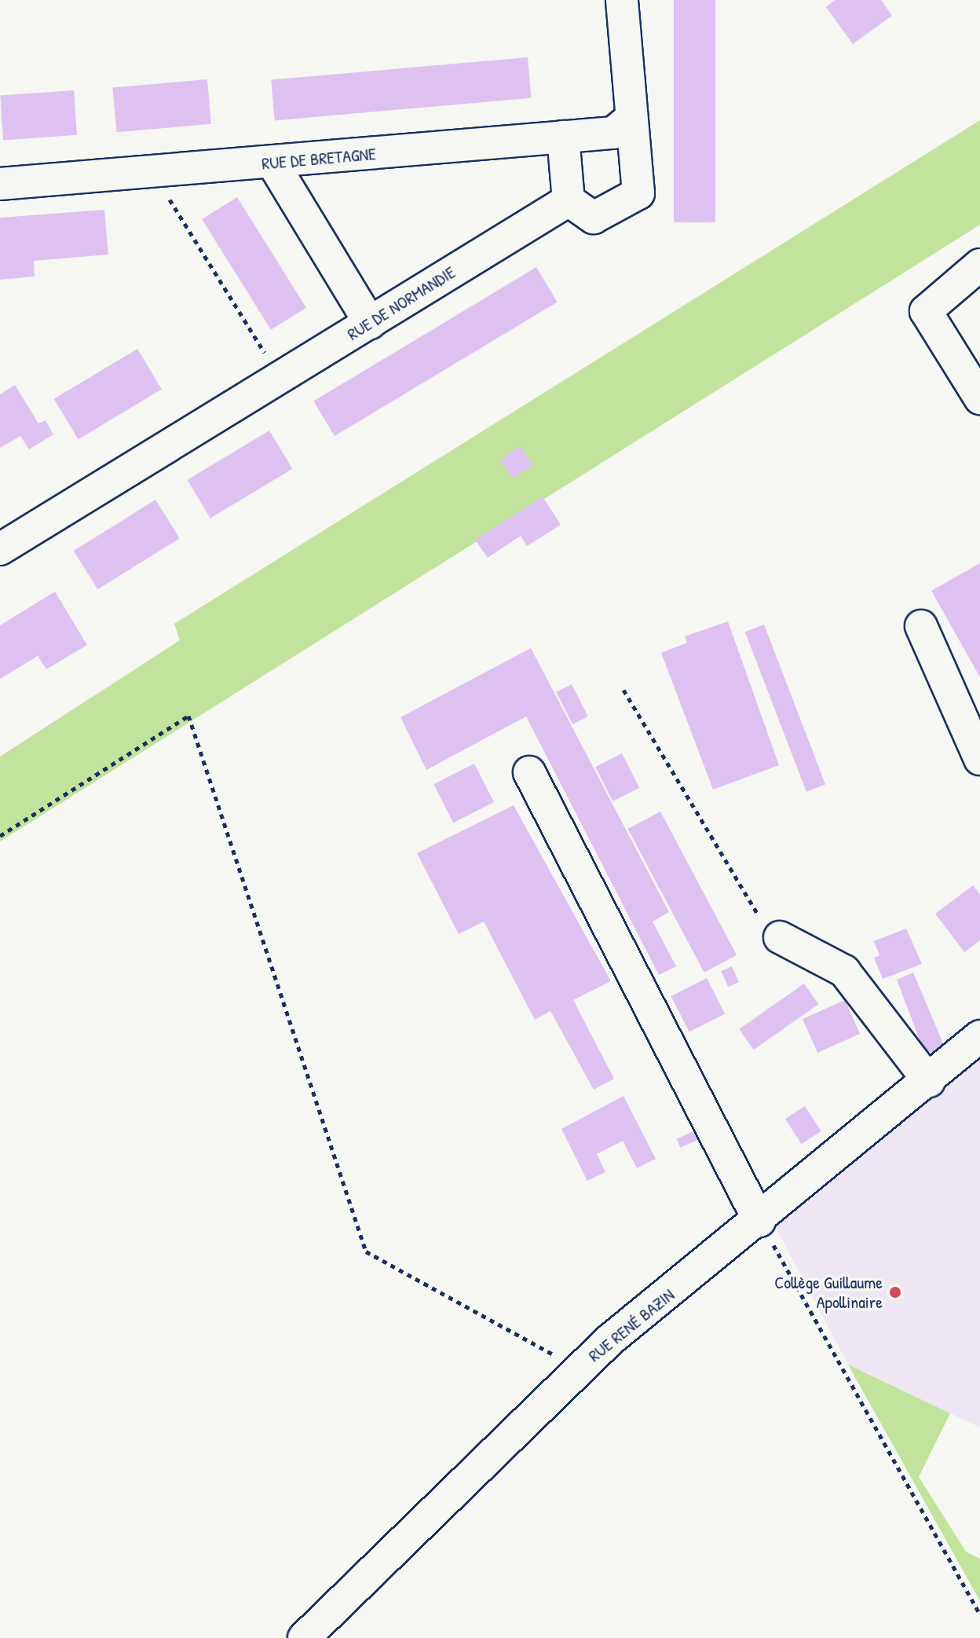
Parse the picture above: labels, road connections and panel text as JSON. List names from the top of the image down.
{
  "streets": {
    "street": ["RUE DE BRETAGNE", "RUE DE NORMANDIE", "RUE RENÉ BAZIN"]
  },
  "places": ["Collège Guillaume Apollinaire"]
}
